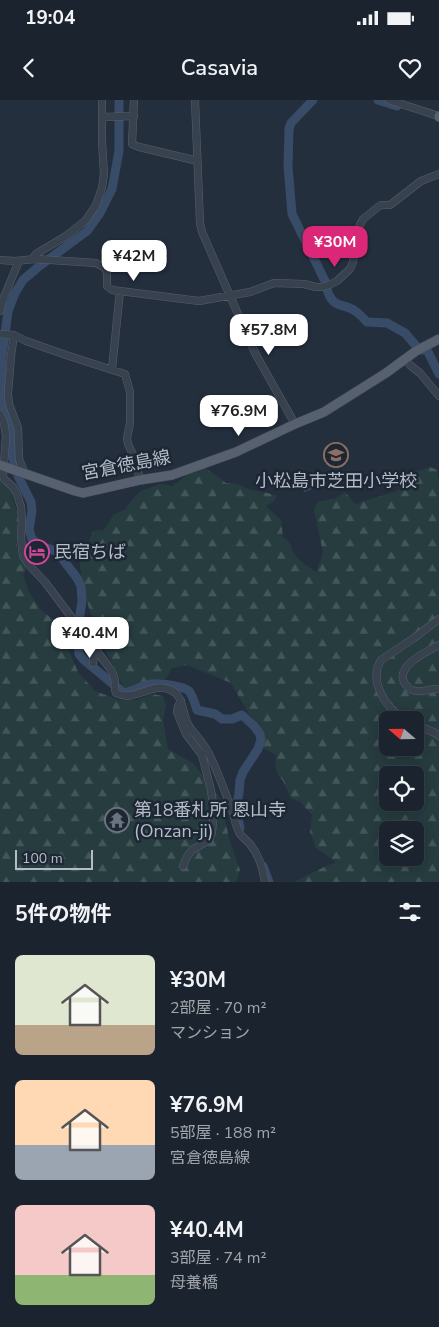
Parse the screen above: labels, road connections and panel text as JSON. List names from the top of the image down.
{
  "streets": {
    "main road": ["宮倉徳島線"]
  },
  "places": {
    "school or university": ["小松島市芝田小学校"],
    "hotel": ["民宿ちば"],
    "temple": ["第18番札所 恩山寺 (Onzan-ji)"]
  },
  "scale_bar": "100 m",
  "north": "left",
  "page": {
    "status": "19:04",
    "header": "Casavia",
    "price": [
      "¥30M",
      "¥42M",
      "¥57.8M",
      "¥76.9M",
      "¥40.4M"
    ],
    "scale": "100 m",
    "heading": "5件の物件",
    "list": [
      {
        "name": "¥30M",
        "note": "2部屋 · 70 m² · マンション"
      },
      {
        "name": "¥76.9M",
        "note": "5部屋 · 188 m² · 宮倉徳島線"
      },
      {
        "name": "¥40.4M",
        "note": "3部屋 · 74 m² · 母養橋"
      }
    ]
  }
}
